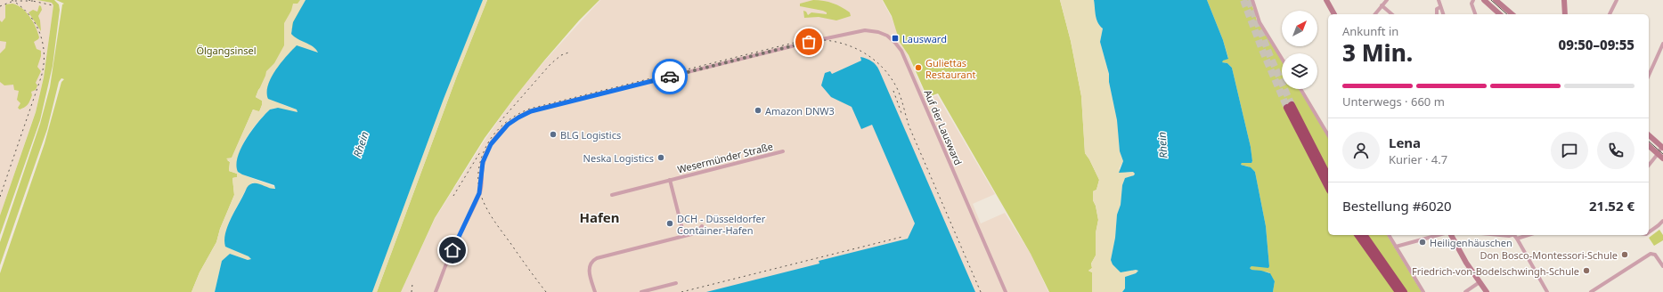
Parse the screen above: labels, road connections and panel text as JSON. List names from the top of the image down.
{
  "streets": {
    "street": ["Auf der Lausward", "Wesermünder Straße"]
  },
  "districts": ["Hafen"],
  "water": ["Rhein"],
  "parks": ["Ölgangsinsel"],
  "places": {
    "transit": ["Lausward"],
    "other": [
      "Guliettas Restaurant",
      "Amazon DNW3",
      "BLG Logistics",
      "Neska Logistics",
      "DCH - Düsseldorfer Container-Hafen",
      "Heiligenhäuschen",
      "Don Bosco-Montessori-Schule",
      "Friedrich-von-Bodelschwingh-Schule"
    ]
  },
  "north": "top right",
  "page": {
    "heading": ["3 Min.", "Ankunft in", "09:50–09:55"],
    "panel": [
      "Lena",
      "Kurier · 4.7",
      "Bestellung #6020",
      "21.52 €"
    ],
    "bar": "Unterwegs · 660 m"
  }
}
